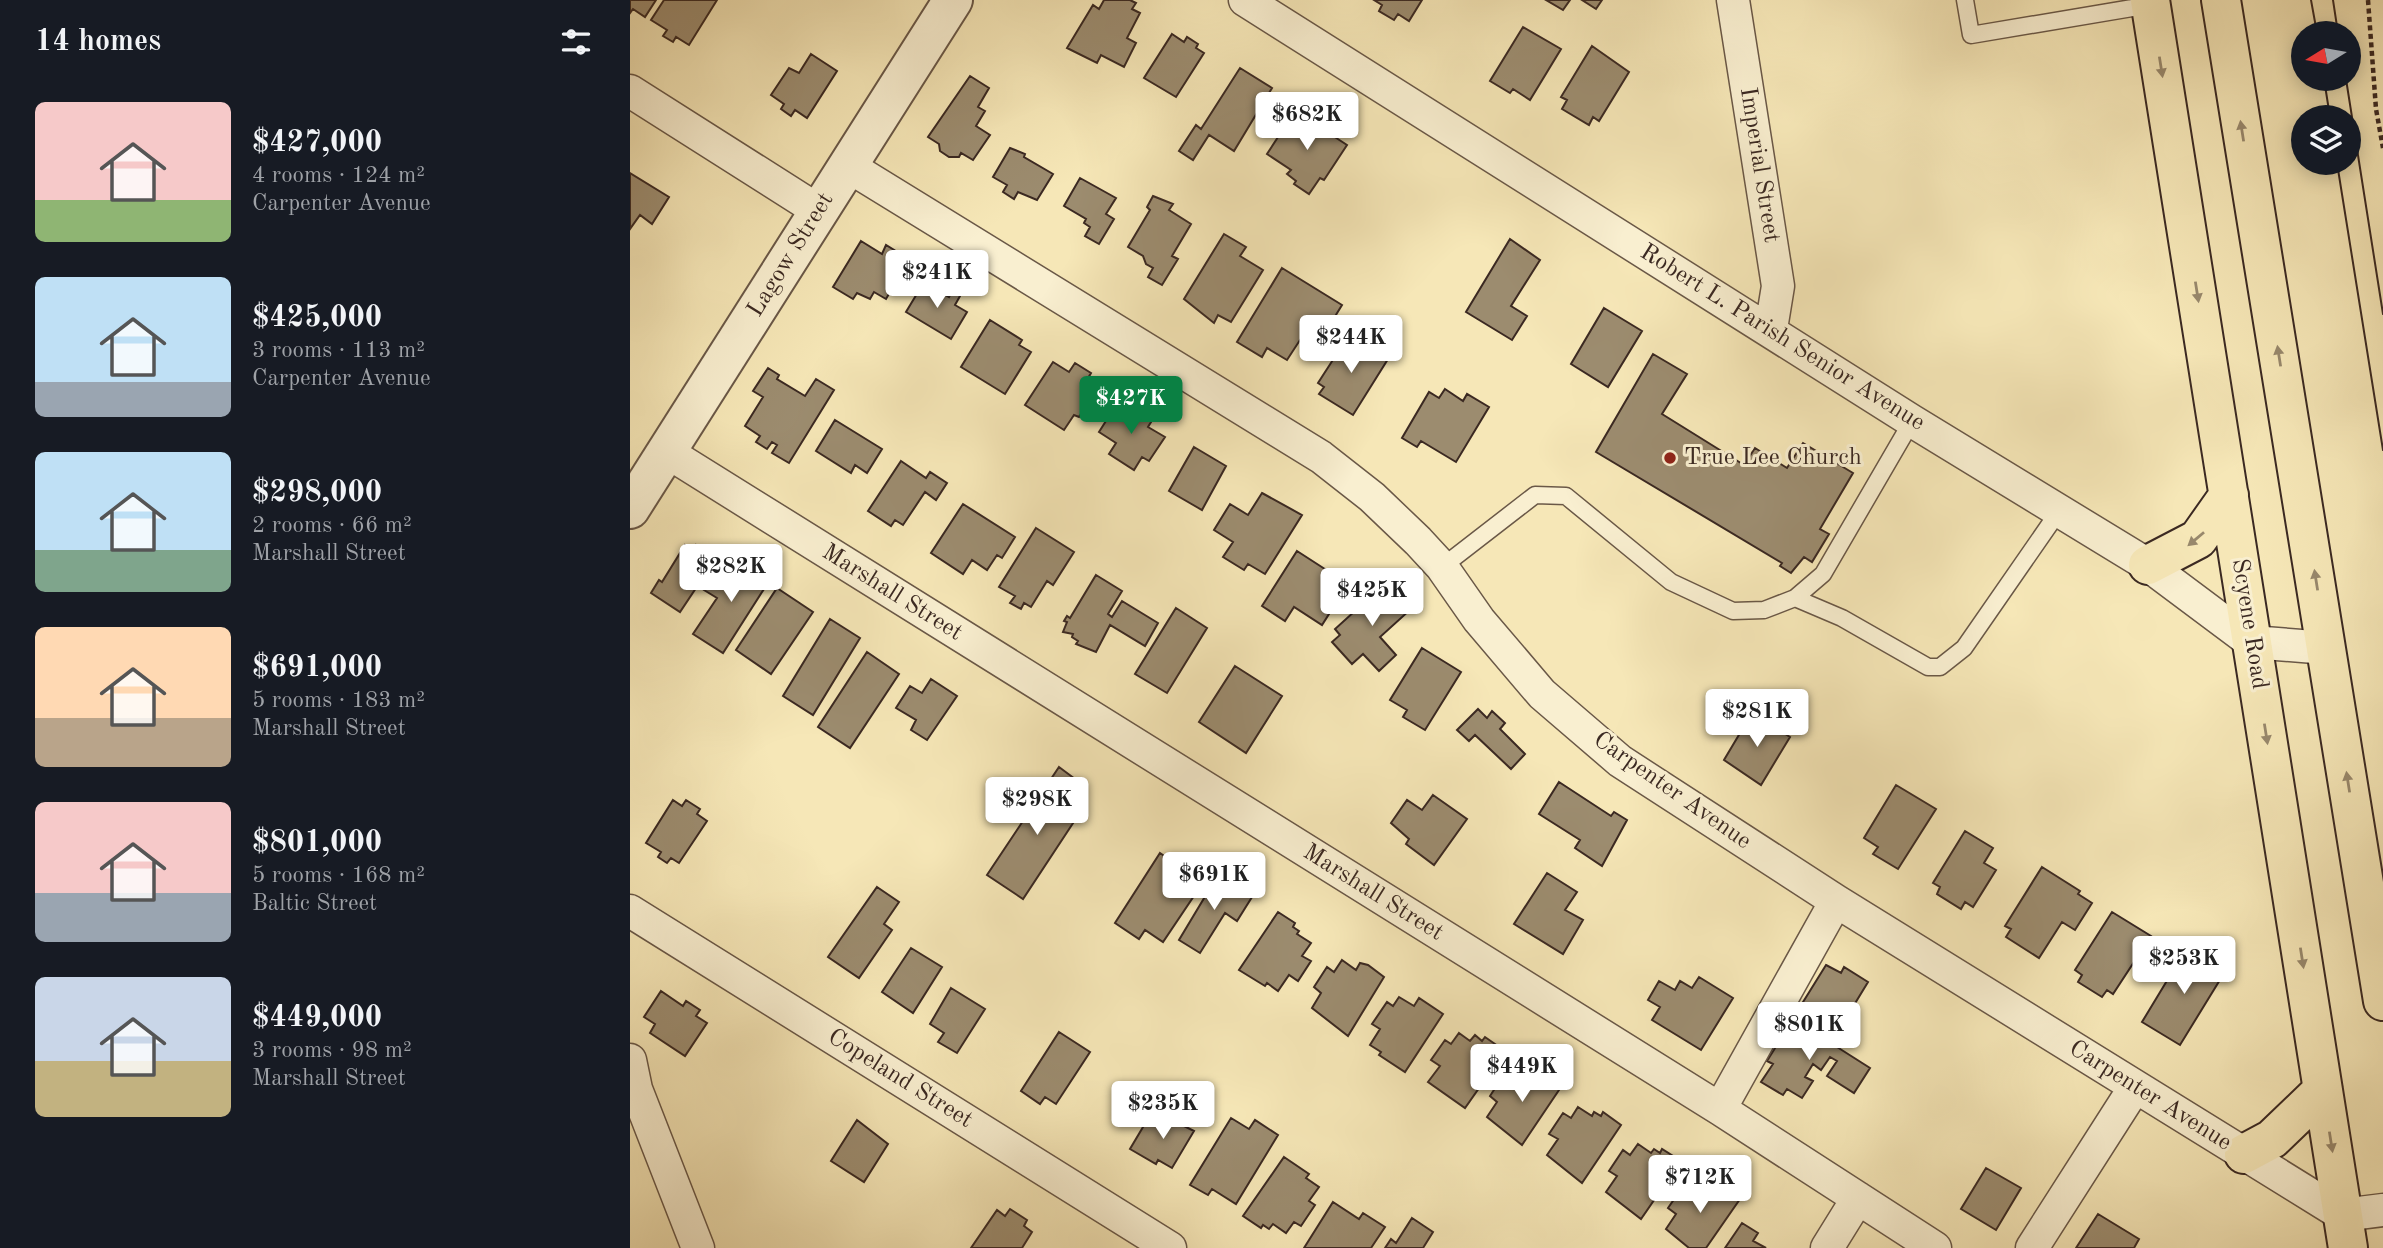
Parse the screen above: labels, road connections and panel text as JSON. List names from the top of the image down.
{
  "streets": {
    "main road": ["Scyene Road"],
    "street": [
      "Imperial Street",
      "Lagow Street",
      "Robert L. Parish Senior Avenue",
      "Marshall Street",
      "Carpenter Avenue",
      "Copeland Street"
    ]
  },
  "crossings": [
    ["Imperial Street", "Robert L. Parish Senior Avenue"],
    ["Lagow Street", "Marshall Street"],
    ["Lagow Street", "Carpenter Avenue"],
    ["Robert L. Parish Senior Avenue", "Scyene Road"],
    ["Scyene Road", "Carpenter Avenue"]
  ],
  "places": ["True Lee Church"],
  "north": "left",
  "page": {
    "heading": "14 homes",
    "list": [
      {
        "name": "$427,000",
        "note": "4 rooms · 124 m² · Carpenter Avenue"
      },
      {
        "name": "$425,000",
        "note": "3 rooms · 113 m² · Carpenter Avenue"
      },
      {
        "name": "$298,000",
        "note": "2 rooms · 66 m² · Marshall Street"
      },
      {
        "name": "$691,000",
        "note": "5 rooms · 183 m² · Marshall Street"
      },
      {
        "name": "$801,000",
        "note": "5 rooms · 168 m² · Baltic Street"
      },
      {
        "name": "$449,000",
        "note": "3 rooms · 98 m² · Marshall Street"
      }
    ],
    "price": [
      "$682K",
      "$241K",
      "$244K",
      "$427K",
      "$282K",
      "$425K",
      "$281K",
      "$298K",
      "$691K",
      "$253K",
      "$801K",
      "$449K",
      "$235K",
      "$712K"
    ]
  }
}
